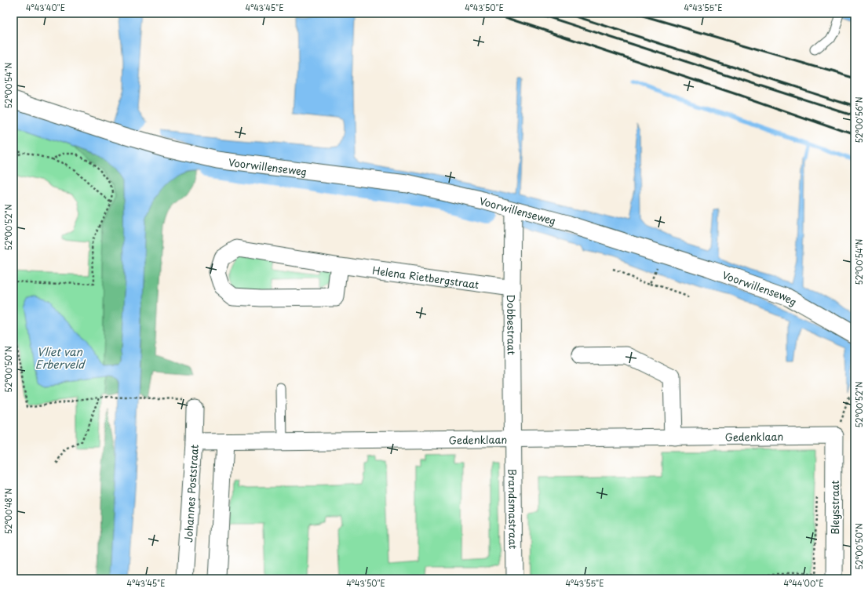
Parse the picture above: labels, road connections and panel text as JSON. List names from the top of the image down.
{
  "streets": {
    "street": [
      "Voorwillenseweg",
      "Helena Rietbergstraat",
      "Dobbestraat",
      "Gedenklaan",
      "Johannes Poststraat",
      "Bleysstraat",
      "Brandsmastraat"
    ]
  },
  "crossings": [
    ["Voorwillenseweg", "Dobbestraat"],
    ["Helena Rietbergstraat", "Dobbestraat"],
    ["Dobbestraat", "Gedenklaan"],
    ["Dobbestraat", "Brandsmastraat"],
    ["Gedenklaan", "Johannes Poststraat"],
    ["Gedenklaan", "Bleysstraat"],
    ["Gedenklaan", "Brandsmastraat"]
  ],
  "water": ["Vliet van Erberveld"],
  "coordinates": [
    "4°43'40\"E",
    "4°43'45\"E",
    "4°43'50\"E",
    "4°43'55\"E",
    "52°00'54\"N",
    "52°00'56\"N",
    "52°00'52\"N",
    "52°00'50\"N",
    "52°00'48\"N",
    "4°44'00\"E"
  ]
}
